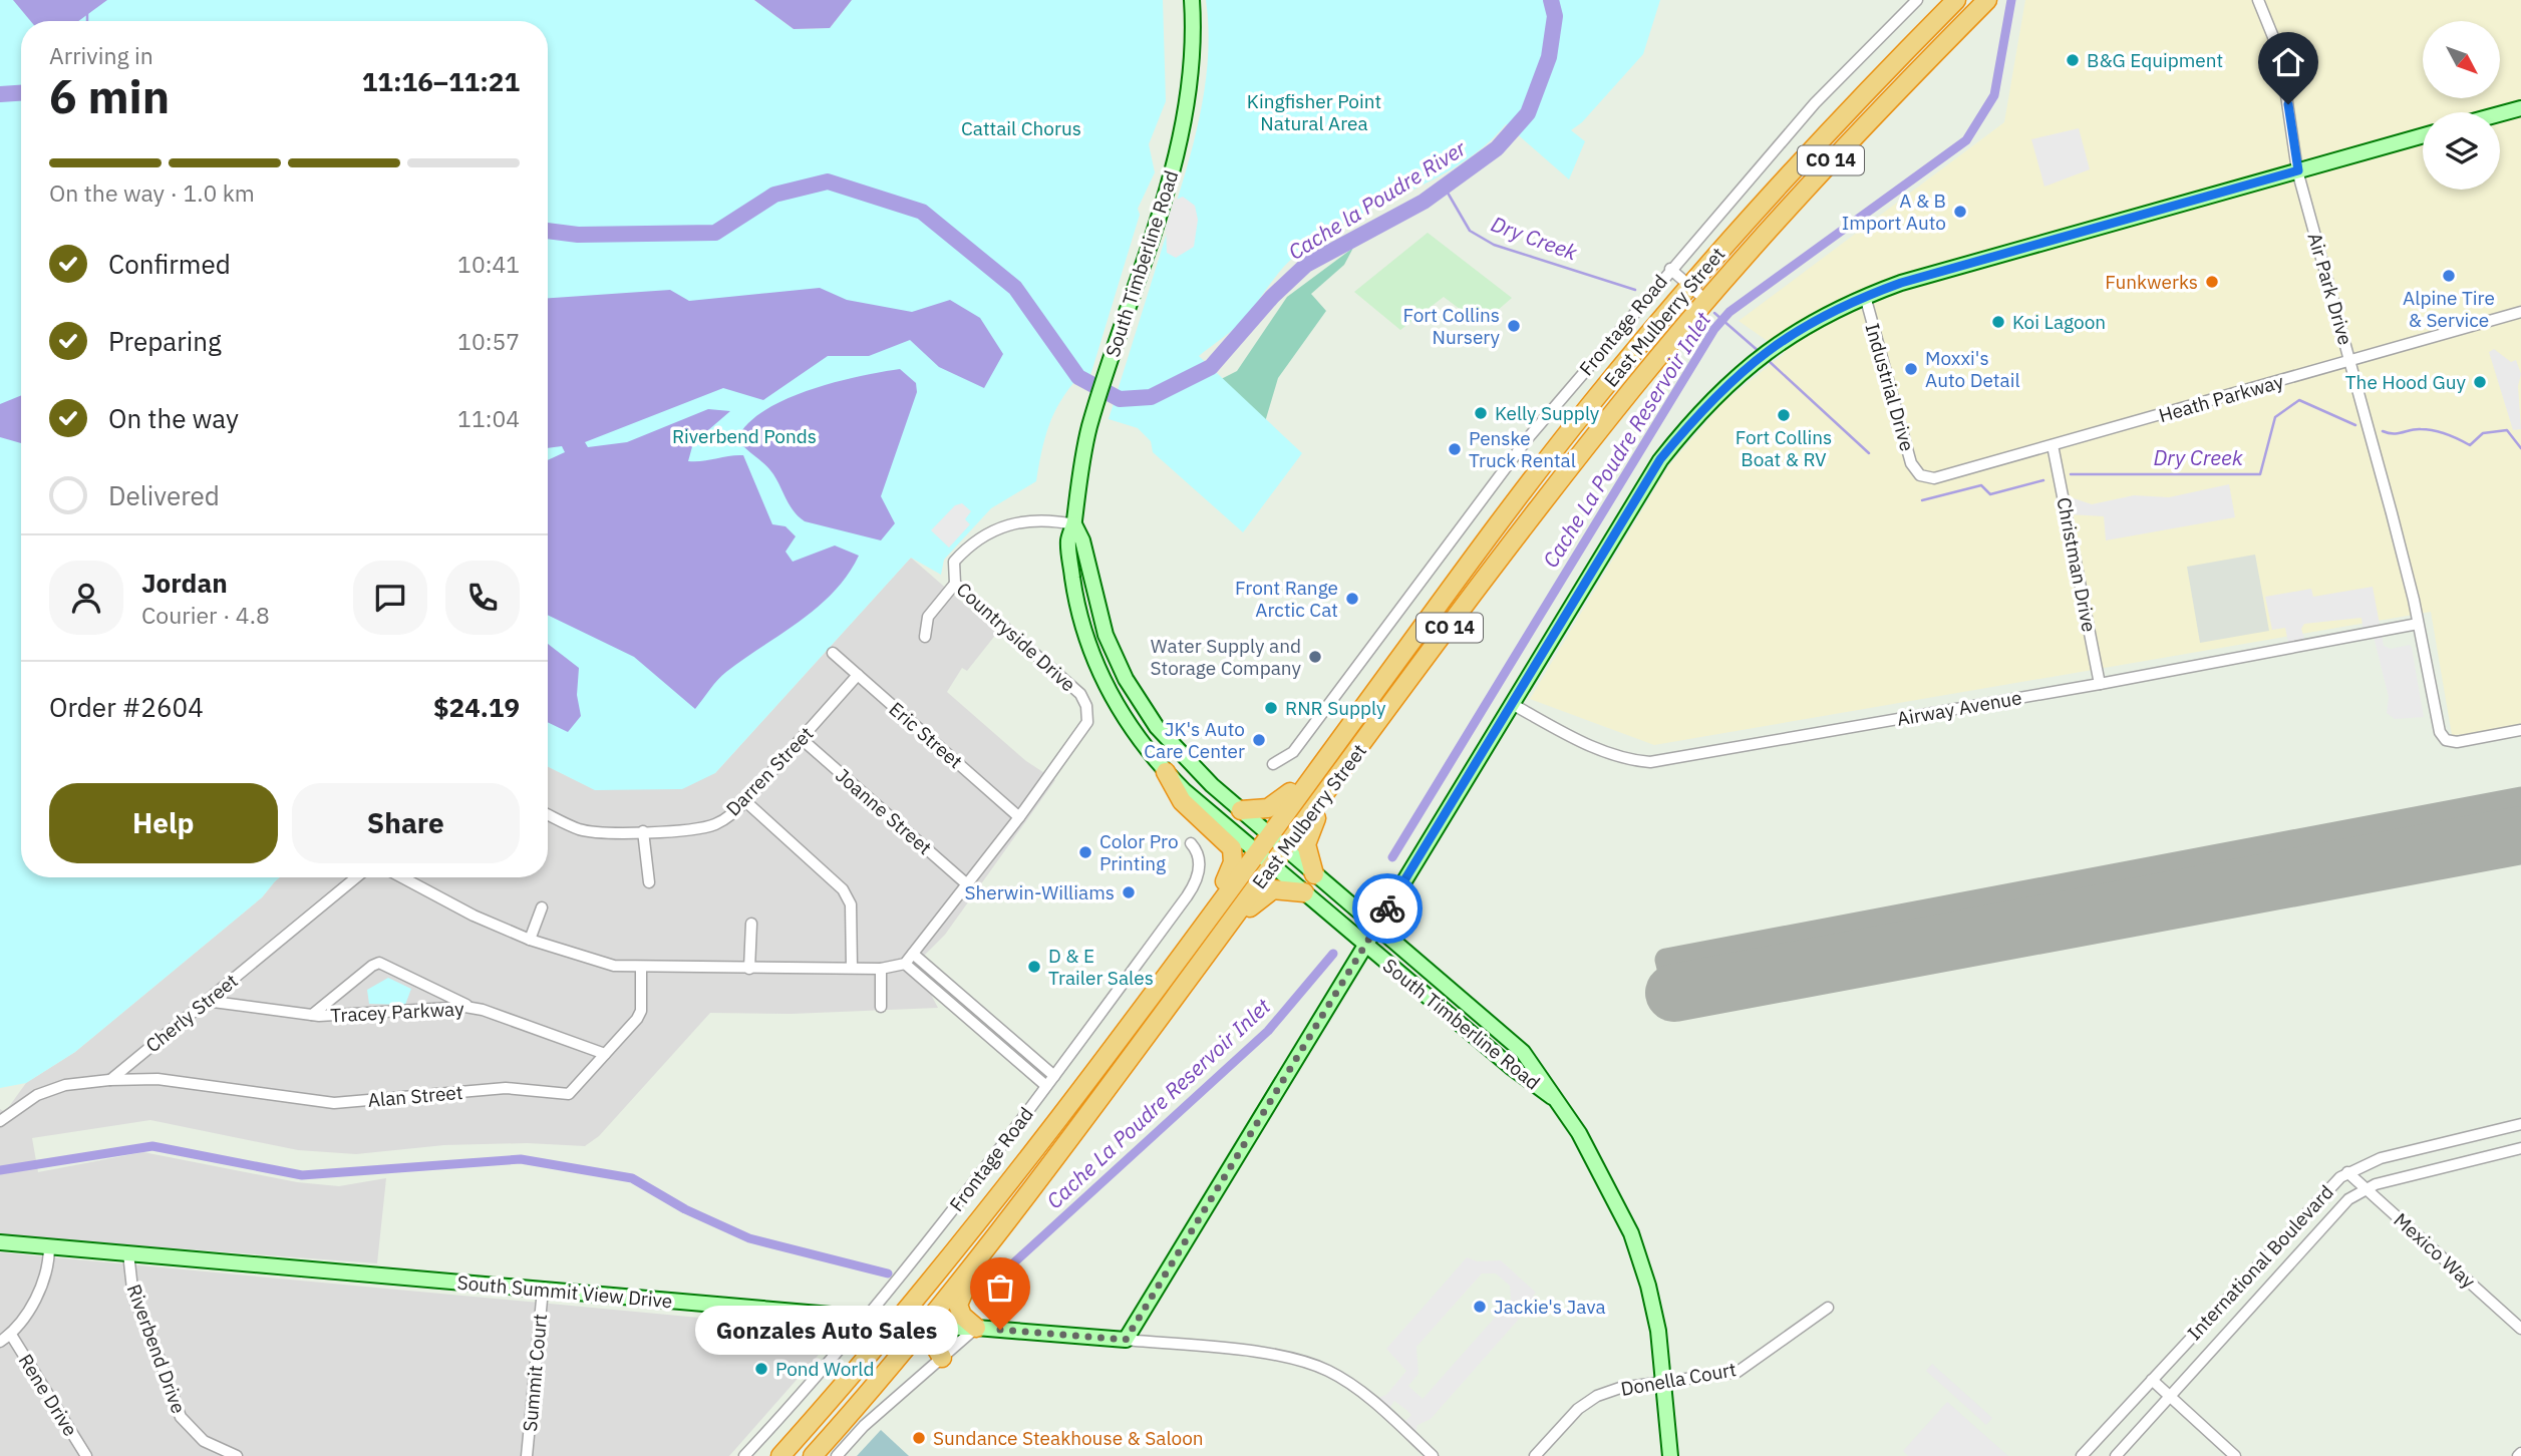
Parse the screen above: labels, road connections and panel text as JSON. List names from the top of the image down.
{
  "streets": {
    "highway": ["CO 14", "East Mulberry Street"],
    "street": [
      "South Timberline Road",
      "Air Park Drive",
      "Frontage Road",
      "Industrial Drive",
      "Heath Parkway",
      "Christman Drive",
      "Countryside Drive",
      "Airway Avenue",
      "Eric Street",
      "Darren Street",
      "Joanne Street",
      "Tracey Parkway",
      "Cherly Street",
      "Alan Street",
      "Mexico Way",
      "International Boulevard",
      "South Summit View Drive",
      "Riverbend Drive",
      "Summit Court",
      "Donella Court",
      "Rene Drive"
    ]
  },
  "crossings": [
    ["South Timberline Road", "East Mulberry Street"],
    ["South Timberline Road", "Countryside Drive"],
    ["South Timberline Road", "Donella Court"],
    ["Air Park Drive", "Heath Parkway"],
    ["Air Park Drive", "Airway Avenue"],
    ["East Mulberry Street", "South Summit View Drive"],
    ["Frontage Road", "South Summit View Drive"],
    ["Industrial Drive", "Heath Parkway"],
    ["Heath Parkway", "Christman Drive"],
    ["Christman Drive", "Airway Avenue"],
    ["Countryside Drive", "Eric Street"],
    ["Countryside Drive", "Joanne Street"],
    ["Eric Street", "Darren Street"],
    ["Darren Street", "Joanne Street"],
    ["Tracey Parkway", "Cherly Street"],
    ["Tracey Parkway", "Alan Street"],
    ["Cherly Street", "Alan Street"],
    ["Mexico Way", "International Boulevard"],
    ["South Summit View Drive", "Riverbend Drive"],
    ["South Summit View Drive", "Summit Court"]
  ],
  "water": ["Cache la Poudre River", "Dry Creek", "Cache La Poudre Reservoir Inlet"],
  "parks": ["Kingfisher Point Natural Area", "Cattail Chorus", "Riverbend Ponds"],
  "places": [
    "B&G Equipment",
    "A & B Import Auto",
    "Alpine Tire & Service",
    "Funkwerks",
    "Koi Lagoon",
    "Fort Collins Nursery",
    "Moxxi's Auto Detail",
    "The Hood Guy",
    "Kelly Supply",
    "Fort Collins Boat & RV",
    "Penske Truck Rental",
    "Front Range Arctic Cat",
    "Water Supply and Storage Company",
    "RNR Supply",
    "JK's Auto Care Center",
    "Color Pro Printing",
    "Sherwin-Williams",
    "D & E Trailer Sales",
    "Jackie's Java",
    "Gonzales Auto Sales",
    "Pond World",
    "Sundance Steakhouse & Saloon"
  ],
  "north": "bottom right",
  "page": {
    "heading": ["6 min", "Arriving in", "11:16–11:21"],
    "panel": [
      "Jordan",
      "Courier · 4.8",
      "Order #2604",
      "$24.19"
    ],
    "bar": "On the way · 1.0 km",
    "list": [
      ["Confirmed", "10:41"],
      ["Preparing", "10:57"],
      ["On the way", "11:04"],
      "Delivered"
    ],
    "buttons": ["Help", "Share"],
    "bubble": "Gonzales Auto Sales"
  }
}
